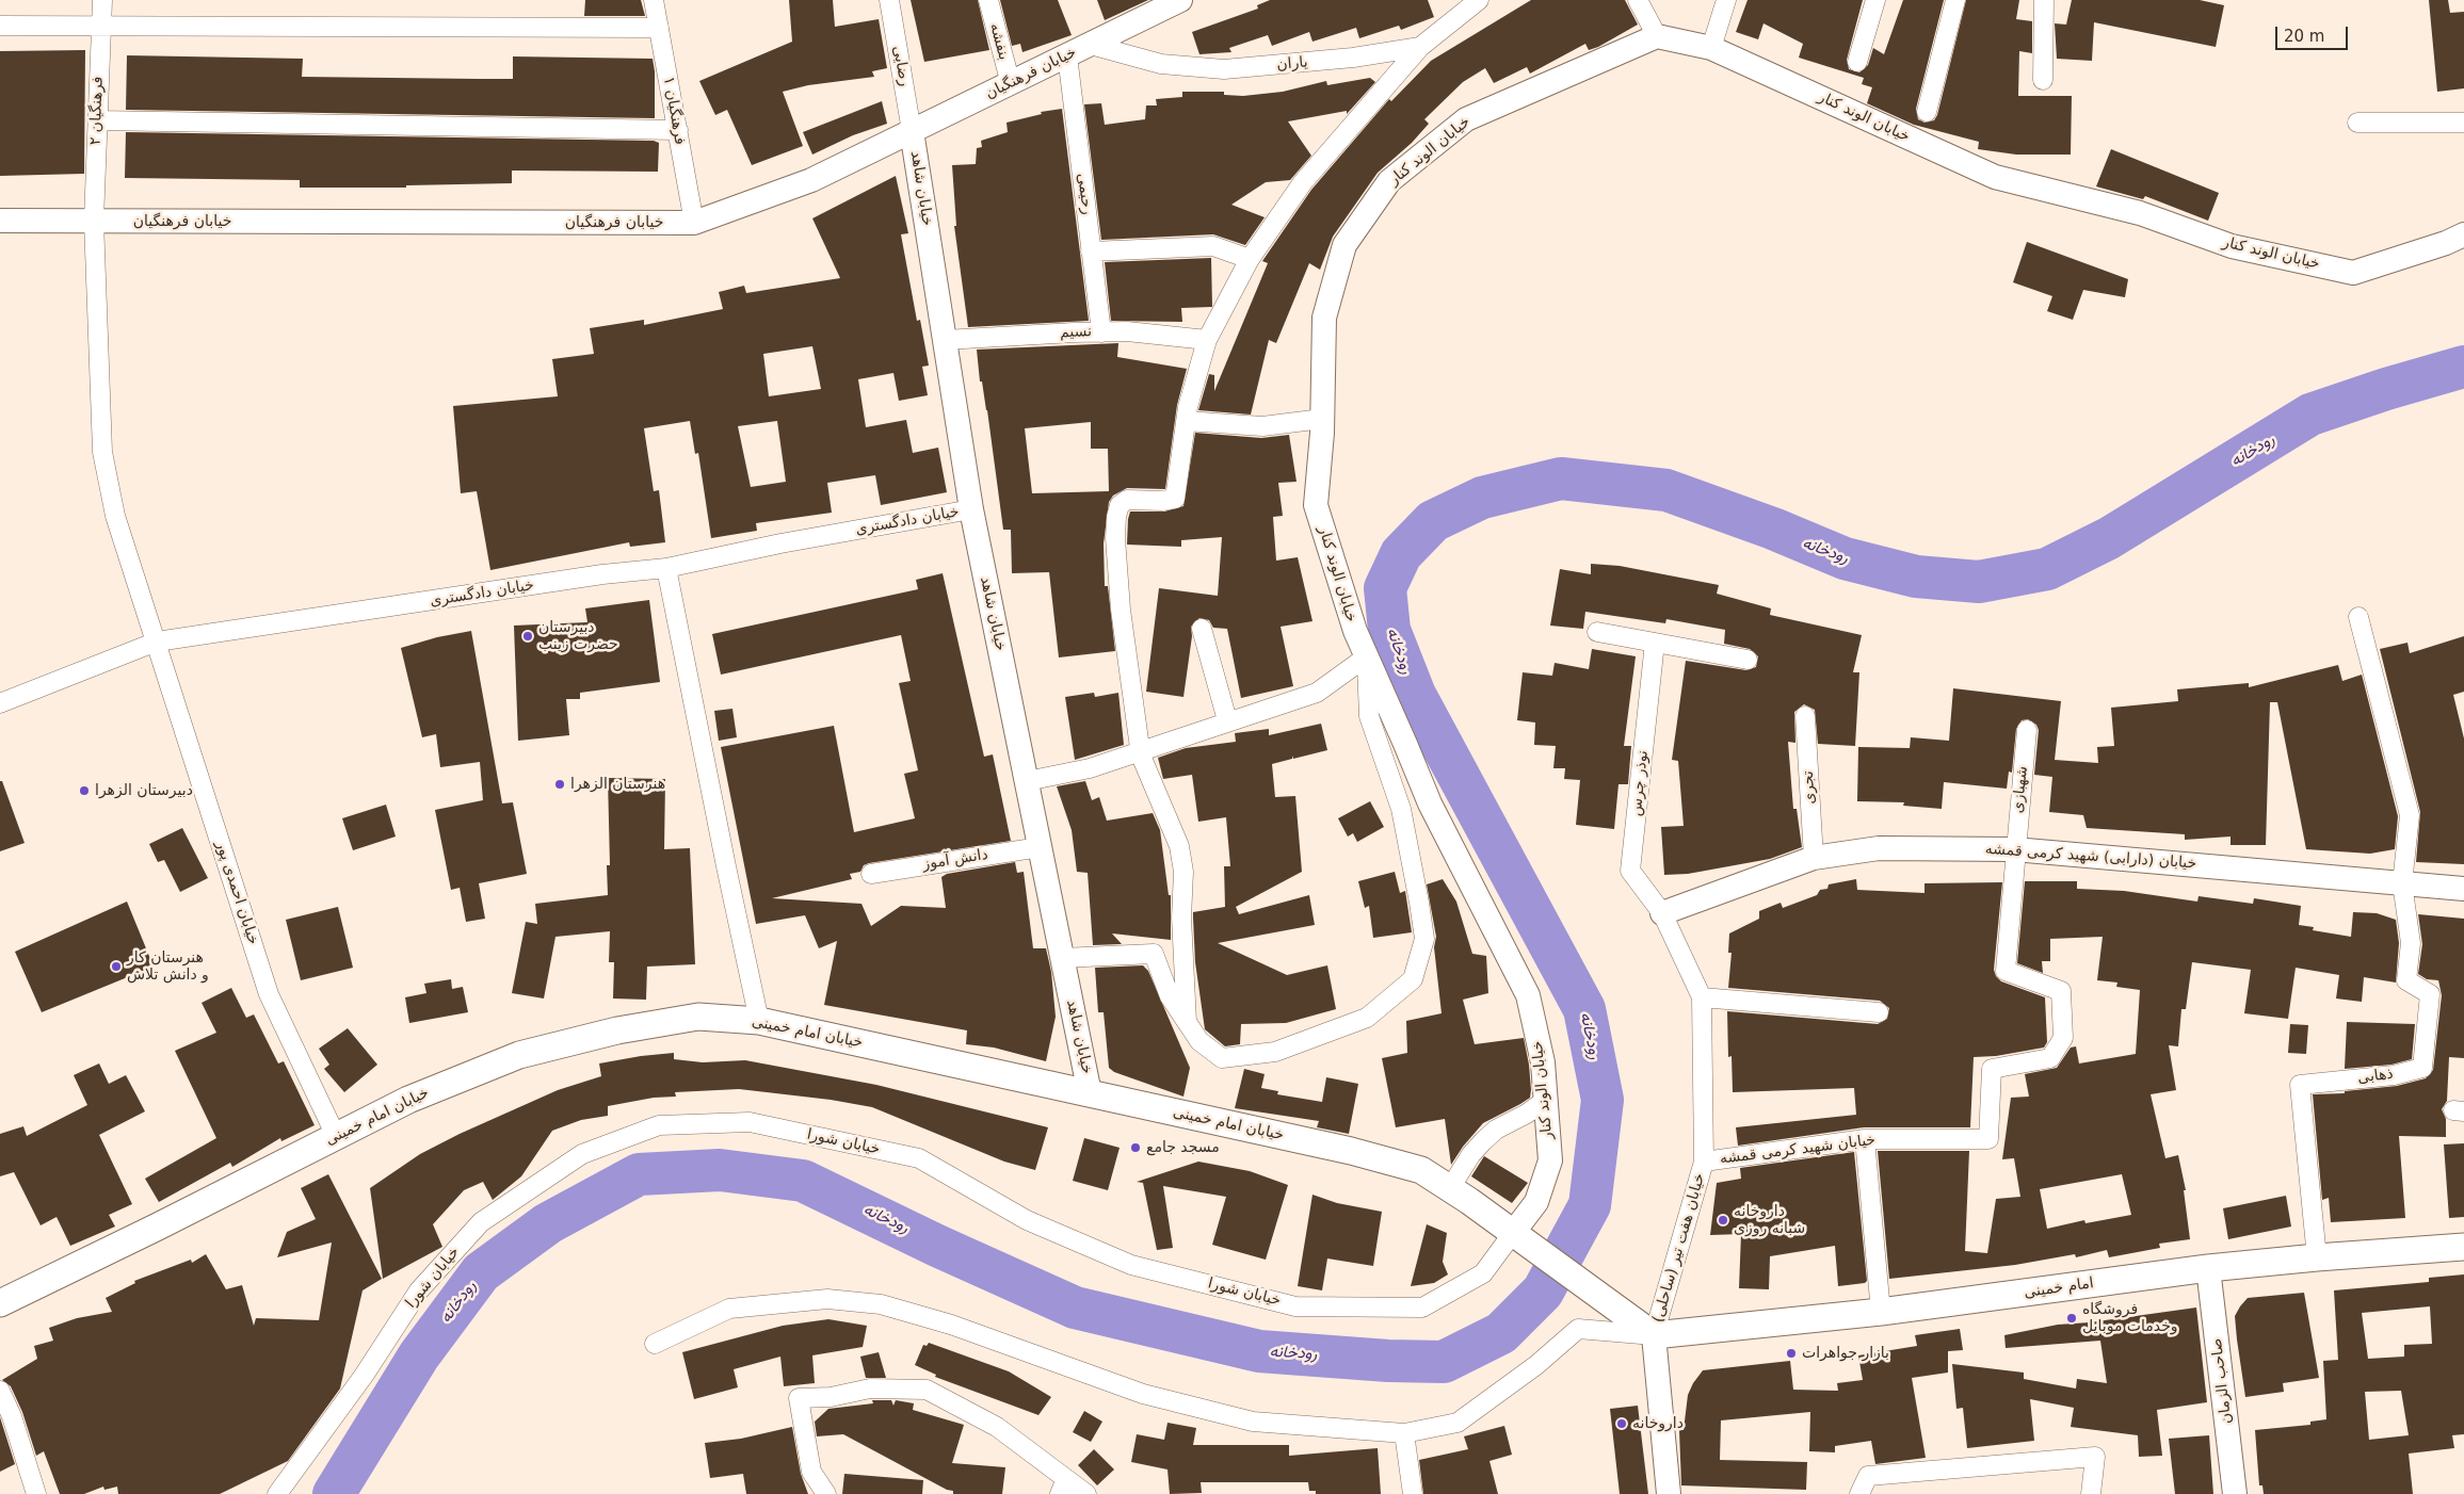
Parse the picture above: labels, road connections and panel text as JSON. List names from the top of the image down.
{
  "streets": {
    "main road": ["خیابان امام خمینی", "امام خمینی"],
    "street": [
      "بنفشه",
      "یاران",
      "رضایی",
      "خیابان فرهنگیان",
      "فرهنگیان ۲",
      "فرهنگیان ۱",
      "خیابان الوند کنار",
      "خیابان شاهد",
      "رحیمی",
      "نسیم",
      "خیابان دادگستری",
      "نوذر چرس",
      "تجری",
      "شهبازی",
      "خیابان (دارابی) شهید کرمی قمشه",
      "دانش آموز",
      "خیابان احمدی پور",
      "ذهابی",
      "خیابان شورا",
      "خیابان شهید کرمی قمشه",
      "خیابان هفت تیر (ساحلی)",
      "صاحب الزمان"
    ]
  },
  "crossings": [
    ["بنفشه", "خیابان فرهنگیان"],
    ["یاران", "خیابان فرهنگیان"],
    ["رضایی", "خیابان فرهنگیان"],
    ["رضایی", "خیابان شاهد"],
    ["خیابان فرهنگیان", "فرهنگیان ۲"],
    ["خیابان فرهنگیان", "فرهنگیان ۱"],
    ["خیابان فرهنگیان", "خیابان شاهد"],
    ["خیابان فرهنگیان", "رحیمی"],
    ["فرهنگیان ۲", "خیابان دادگستری"],
    ["فرهنگیان ۲", "خیابان احمدی پور"],
    ["خیابان الوند کنار", "خیابان امام خمینی"],
    ["خیابان الوند کنار", "خیابان شورا"],
    ["خیابان شاهد", "نسیم"],
    ["خیابان شاهد", "خیابان دادگستری"],
    ["خیابان شاهد", "دانش آموز"],
    ["خیابان شاهد", "خیابان امام خمینی"],
    ["رحیمی", "نسیم"],
    ["خیابان دادگستری", "خیابان احمدی پور"],
    ["نوذر چرس", "خیابان (دارابی) شهید کرمی قمشه"],
    ["نوذر چرس", "خیابان هفت تیر (ساحلی)"],
    ["تجری", "خیابان (دارابی) شهید کرمی قمشه"],
    ["شهبازی", "خیابان (دارابی) شهید کرمی قمشه"],
    ["شهبازی", "خیابان شهید کرمی قمشه"],
    ["خیابان (دارابی) شهید کرمی قمشه", "ذهابی"],
    ["خیابان (دارابی) شهید کرمی قمشه", "خیابان شهید کرمی قمشه"],
    ["خیابان (دارابی) شهید کرمی قمشه", "خیابان هفت تیر (ساحلی)"],
    ["خیابان احمدی پور", "خیابان امام خمینی"],
    ["خیابان امام خمینی", "خیابان شورا"],
    ["خیابان امام خمینی", "خیابان هفت تیر (ساحلی)"],
    ["خیابان امام خمینی", "امام خمینی"],
    ["ذهابی", "امام خمینی"],
    ["خیابان شهید کرمی قمشه", "خیابان هفت تیر (ساحلی)"],
    ["خیابان هفت تیر (ساحلی)", "امام خمینی"],
    ["امام خمینی", "صاحب الزمان"]
  ],
  "water": ["رودخانه"],
  "places": [
    "دبیرستان حضرت زینب",
    "هنرستان الزهرا",
    "دبیرستان الزهرا",
    "هنرستان کار و دانش تلاش",
    "مسجد جامع",
    "داروخانه شبانه روزی",
    "فروشگاه وخدمات موبایل",
    "بازار جواهرات",
    "داروخانه"
  ],
  "scale_bar": "20 m"
}
